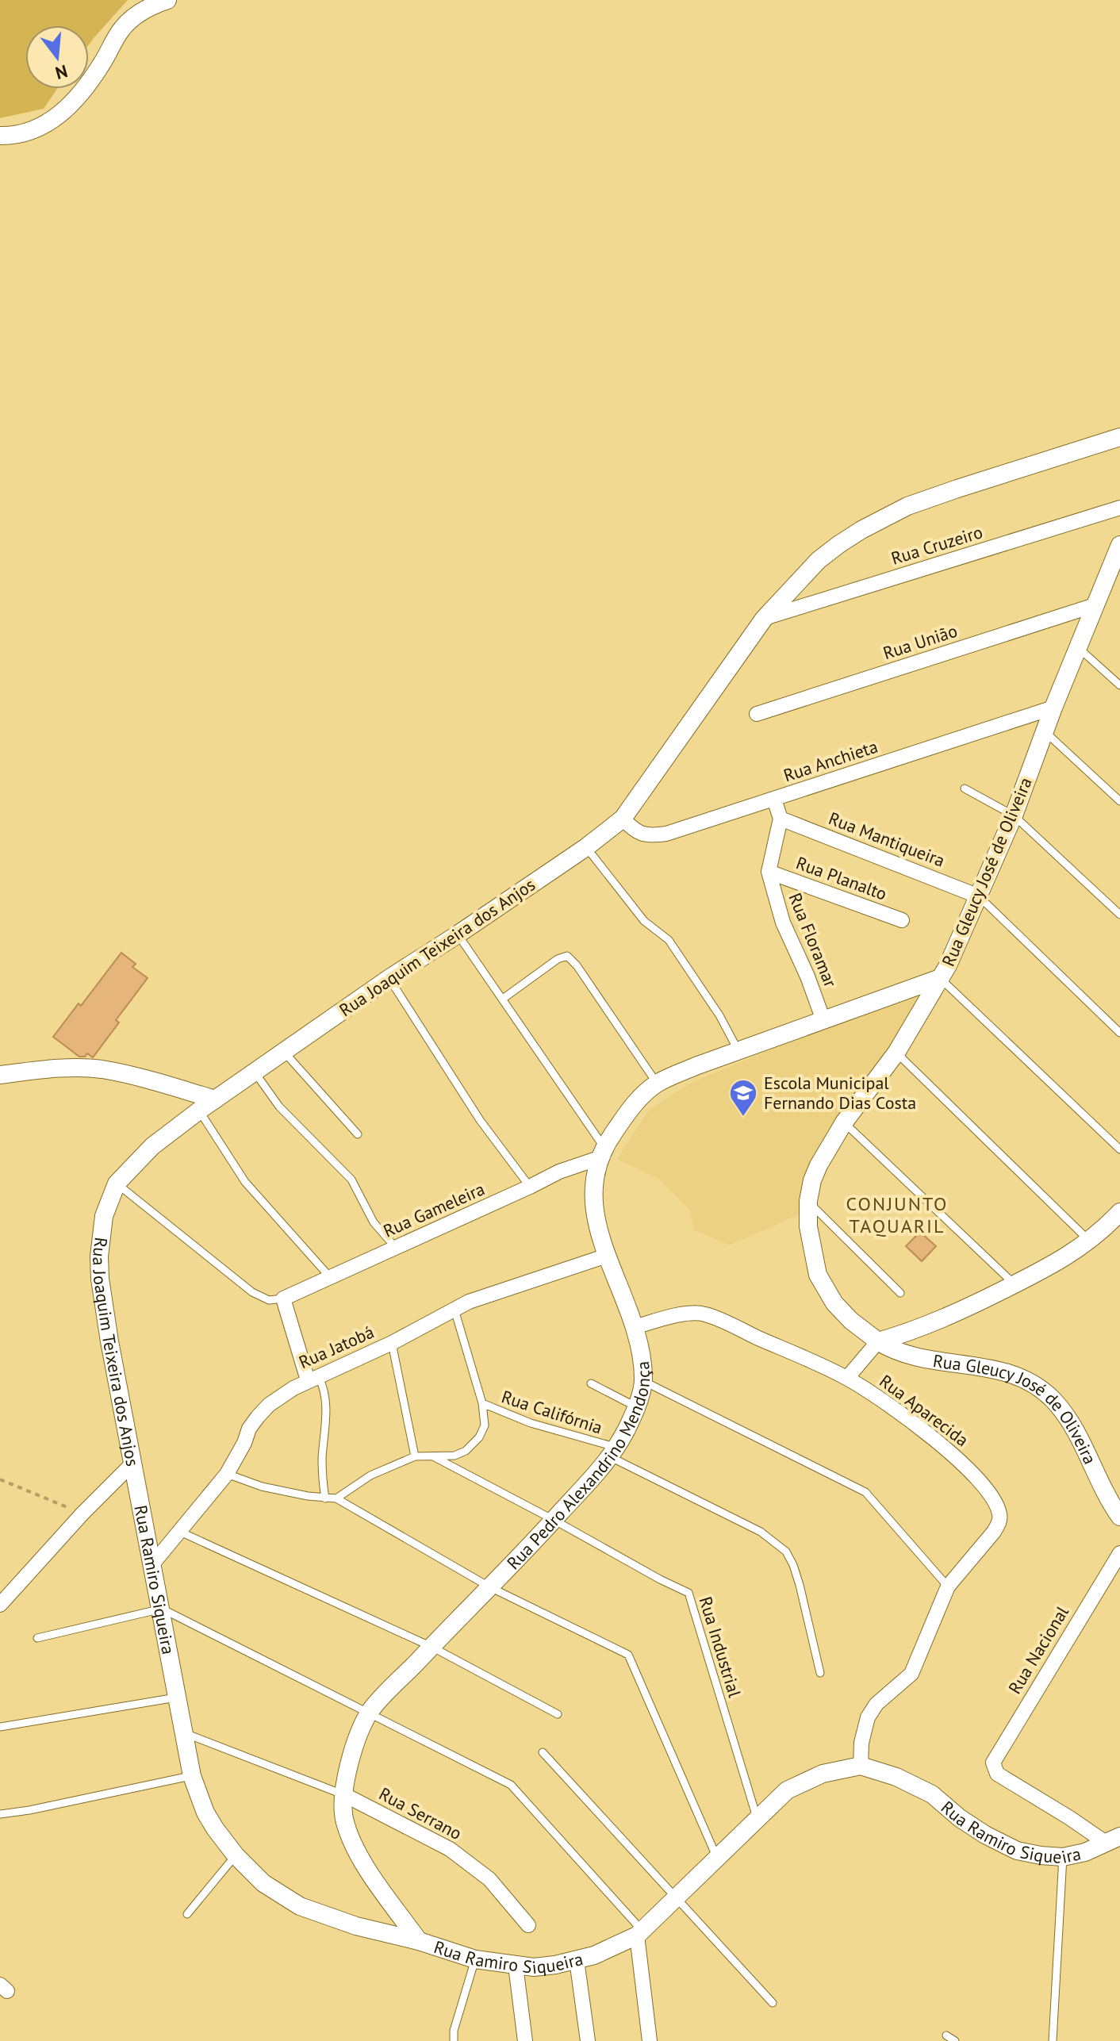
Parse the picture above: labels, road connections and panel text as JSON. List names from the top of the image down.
{
  "streets": {
    "street": [
      "Rua Cruzeiro",
      "Rua União",
      "Rua Anchieta",
      "Rua Mantiqueira",
      "Rua Gleucy José de Oliveira",
      "Rua Planalto",
      "Rua Floramar",
      "Rua Joaquim Teixeira dos Anjos",
      "Rua Gameleira",
      "Rua Jatobá",
      "Rua Aparecida",
      "Rua Pedro Alexandrino Mendonça",
      "Rua Ramiro Siqueira",
      "Rua Nacional",
      "Rua Serrano"
    ],
    "lane": ["Rua Califórnia", "Rua Industrial"]
  },
  "crossings": [
    ["Rua Cruzeiro", "Rua Joaquim Teixeira dos Anjos"],
    ["Rua União", "Rua Gleucy José de Oliveira"],
    ["Rua Anchieta", "Rua Gleucy José de Oliveira"],
    ["Rua Anchieta", "Rua Joaquim Teixeira dos Anjos"],
    ["Rua Mantiqueira", "Rua Gleucy José de Oliveira"],
    ["Rua Mantiqueira", "Rua Floramar"],
    ["Rua Gleucy José de Oliveira", "Rua Pedro Alexandrino Mendonça"],
    ["Rua Planalto", "Rua Floramar"],
    ["Rua Floramar", "Rua Pedro Alexandrino Mendonça"],
    ["Rua Joaquim Teixeira dos Anjos", "Rua Ramiro Siqueira"],
    ["Rua Gameleira", "Rua Pedro Alexandrino Mendonça"],
    ["Rua Jatobá", "Rua Pedro Alexandrino Mendonça"],
    ["Rua Jatobá", "Rua Ramiro Siqueira"],
    ["Rua Aparecida", "Rua Pedro Alexandrino Mendonça"],
    ["Rua Aparecida", "Rua Ramiro Siqueira"],
    ["Rua Califórnia", "Rua Pedro Alexandrino Mendonça"],
    ["Rua Califórnia", "Rua Industrial"],
    ["Rua Pedro Alexandrino Mendonça", "Rua Ramiro Siqueira"],
    ["Rua Pedro Alexandrino Mendonça", "Rua Industrial"],
    ["Rua Pedro Alexandrino Mendonça", "Rua Serrano"],
    ["Rua Ramiro Siqueira", "Rua Industrial"],
    ["Rua Ramiro Siqueira", "Rua Nacional"]
  ],
  "districts": ["CONJUNTO TAQUARIL"],
  "places": {
    "school or university": ["Escola Municipal Fernando Dias Costa"]
  },
  "north": "bottom"
}
